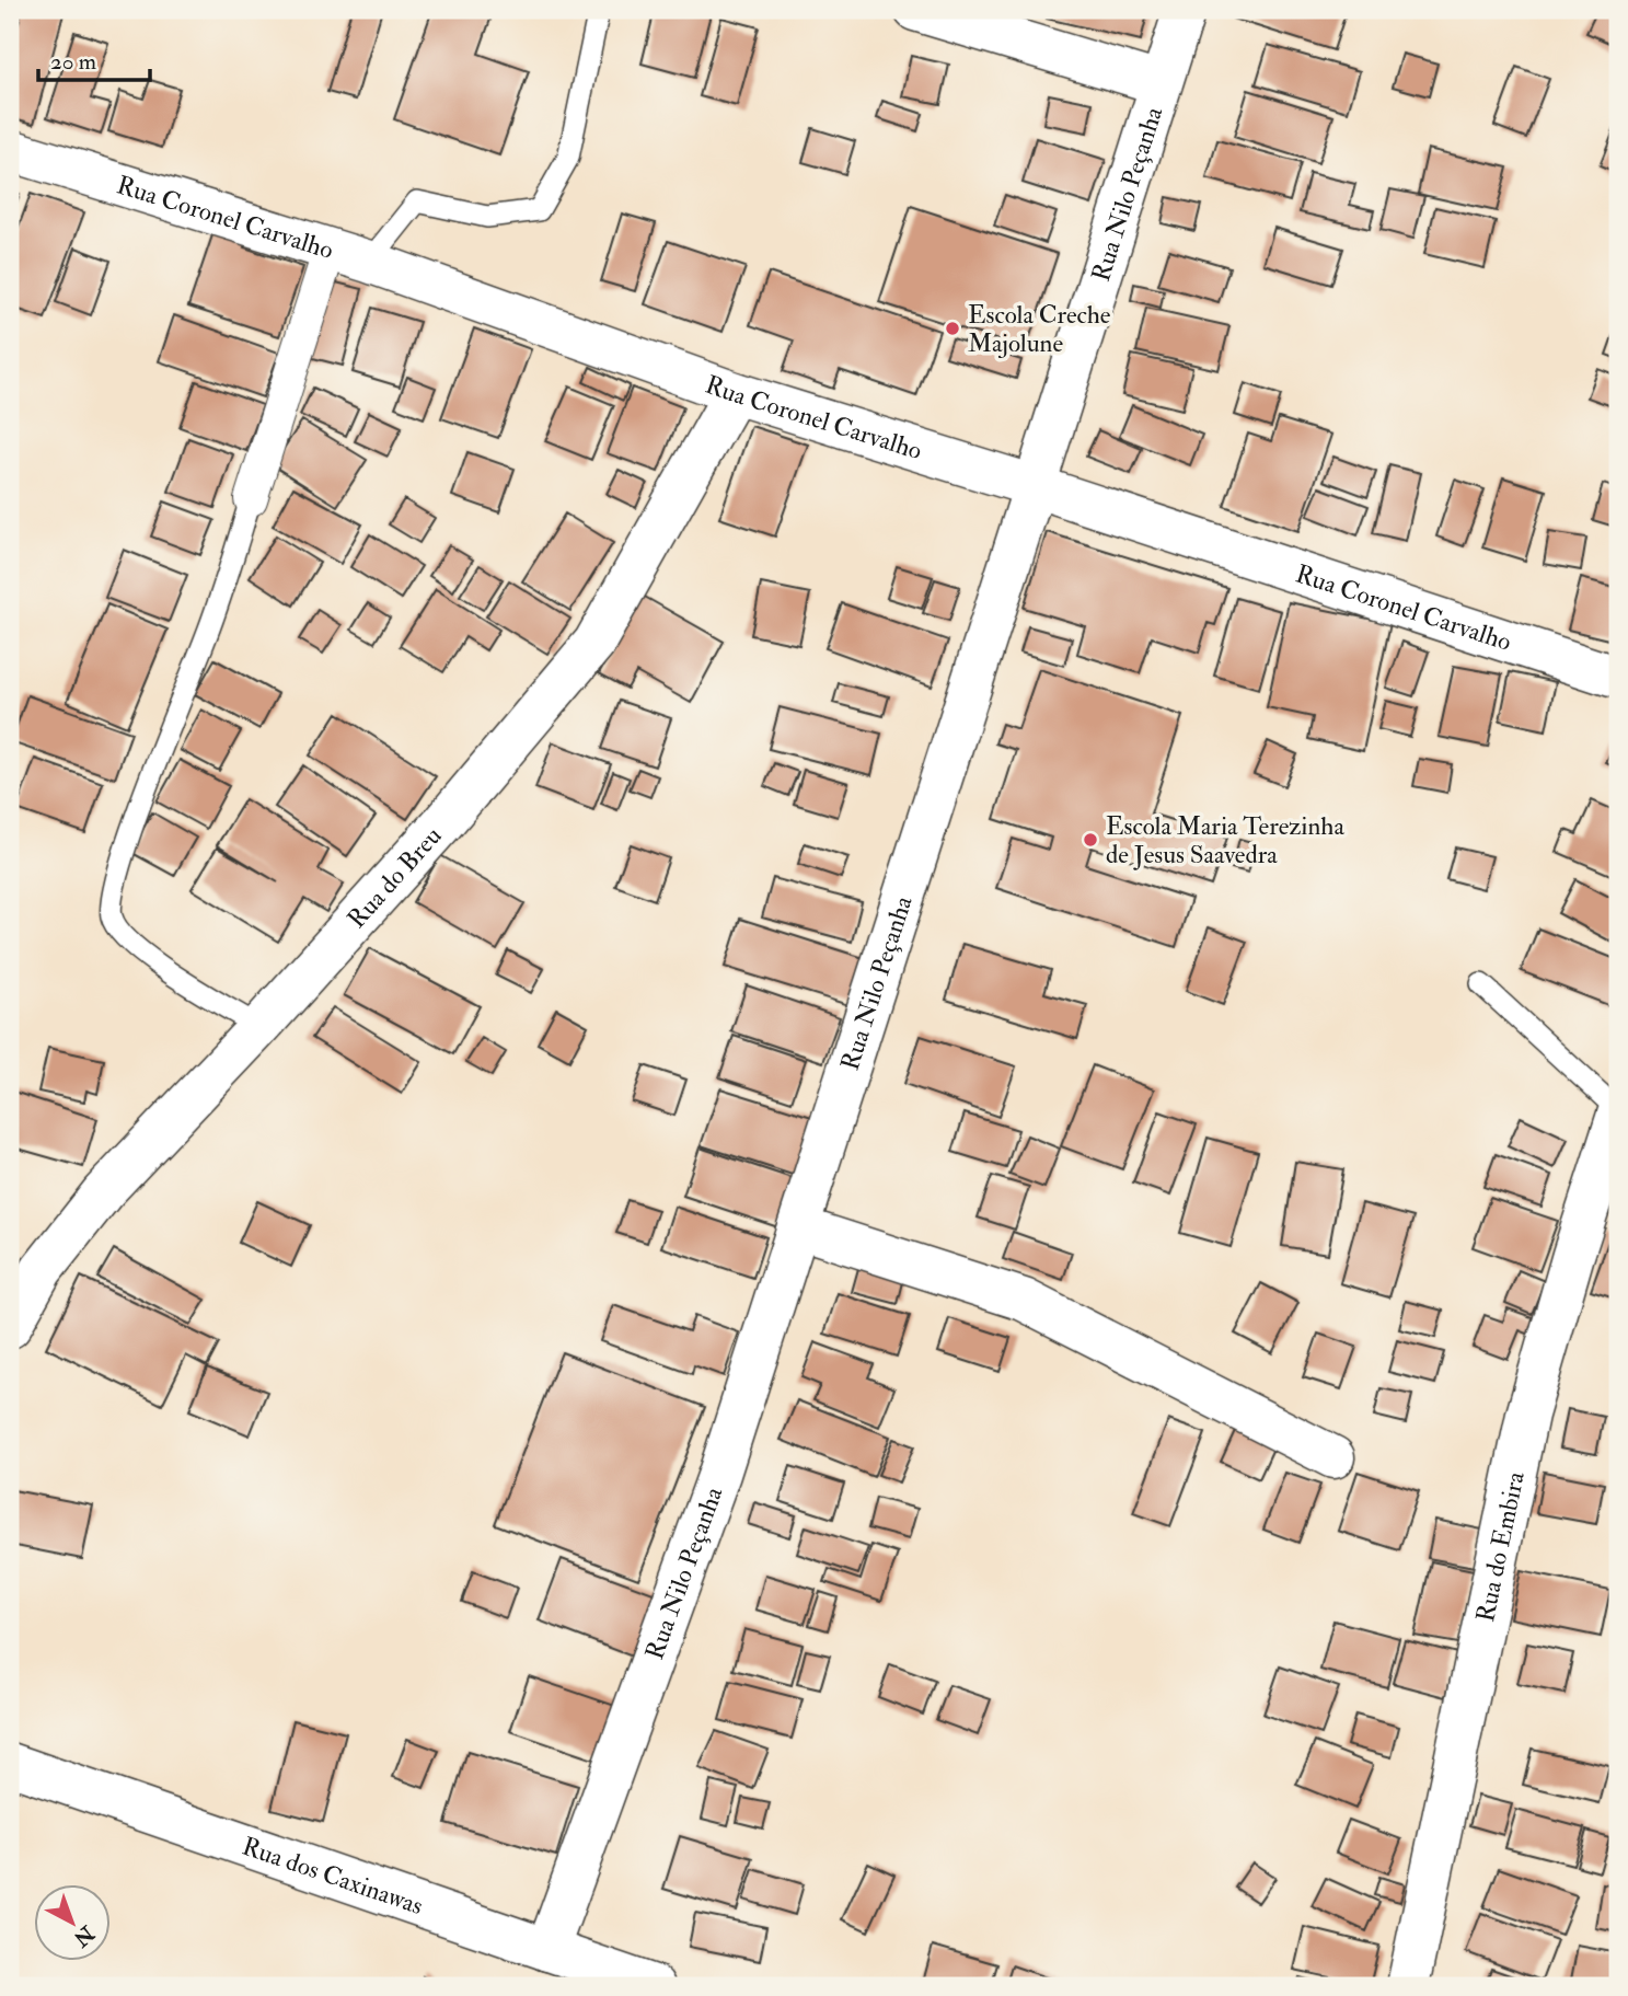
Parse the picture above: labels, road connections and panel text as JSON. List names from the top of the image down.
{
  "streets": {
    "street": [
      "Rua Nilo Peçanha",
      "Rua Coronel Carvalho",
      "Rua do Breu",
      "Rua do Embira",
      "Rua dos Caxinawas"
    ]
  },
  "crossings": [
    ["Rua Nilo Peçanha", "Rua Coronel Carvalho"],
    ["Rua Nilo Peçanha", "Rua dos Caxinawas"],
    ["Rua Coronel Carvalho", "Rua do Breu"]
  ],
  "places": ["Escola Creche Majolune", "Escola Maria Terezinha de Jesus Saavedra"],
  "scale_bar": "20 m",
  "north": "bottom right"
}
